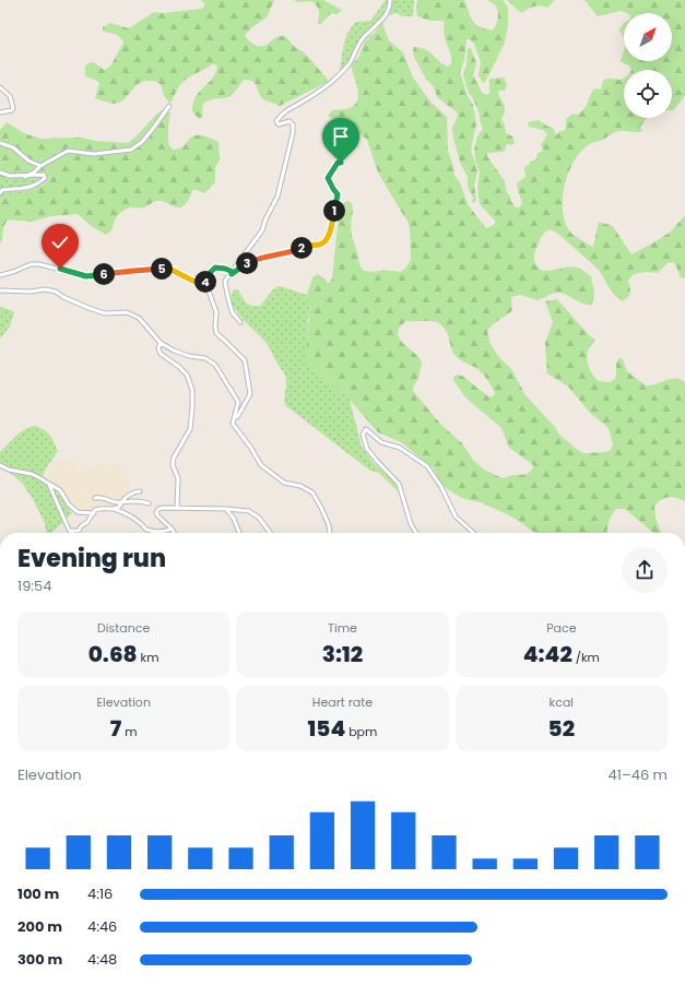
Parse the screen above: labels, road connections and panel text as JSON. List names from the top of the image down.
{
  "north": "top right",
  "page": {
    "pins": [
      "1",
      "2",
      "3",
      "5",
      "6",
      "4"
    ],
    "heading": ["Evening run", "19:54"],
    "stats": [
      ["Distance", "0.68 km"],
      ["Time", "3:12"],
      ["Pace", "4:42 /km"],
      ["Elevation", "7 m"],
      ["Heart rate", "154 bpm"],
      ["kcal", "52"]
    ],
    "chart": ["Elevation", "41–46 m"],
    "list": [
      {
        "name": "100 m",
        "note": "4:16"
      },
      {
        "name": "200 m",
        "note": "4:46"
      },
      {
        "name": "300 m",
        "note": "4:48"
      }
    ]
  }
}
